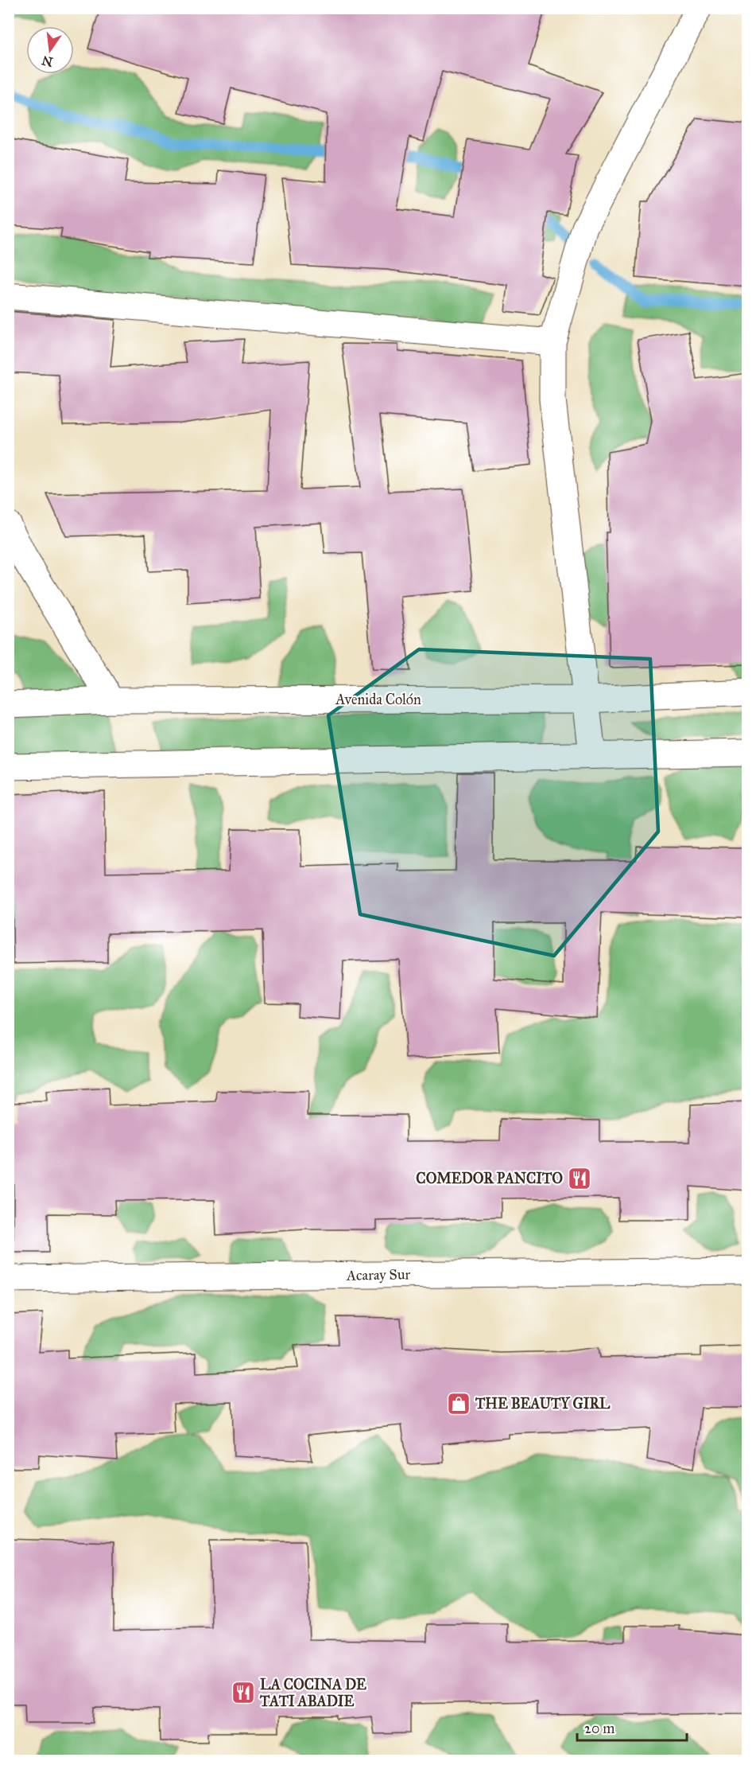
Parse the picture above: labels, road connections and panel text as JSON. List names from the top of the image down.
{
  "streets": {
    "street": ["Avenida Colón", "Acaray Sur"]
  },
  "places": {
    "restaurant": ["COMEDOR PANCITO", "LA COCINA DE TATI ABADIE"],
    "shop": ["THE BEAUTY GIRL"]
  },
  "scale_bar": "20 m",
  "north": "bottom"
}
